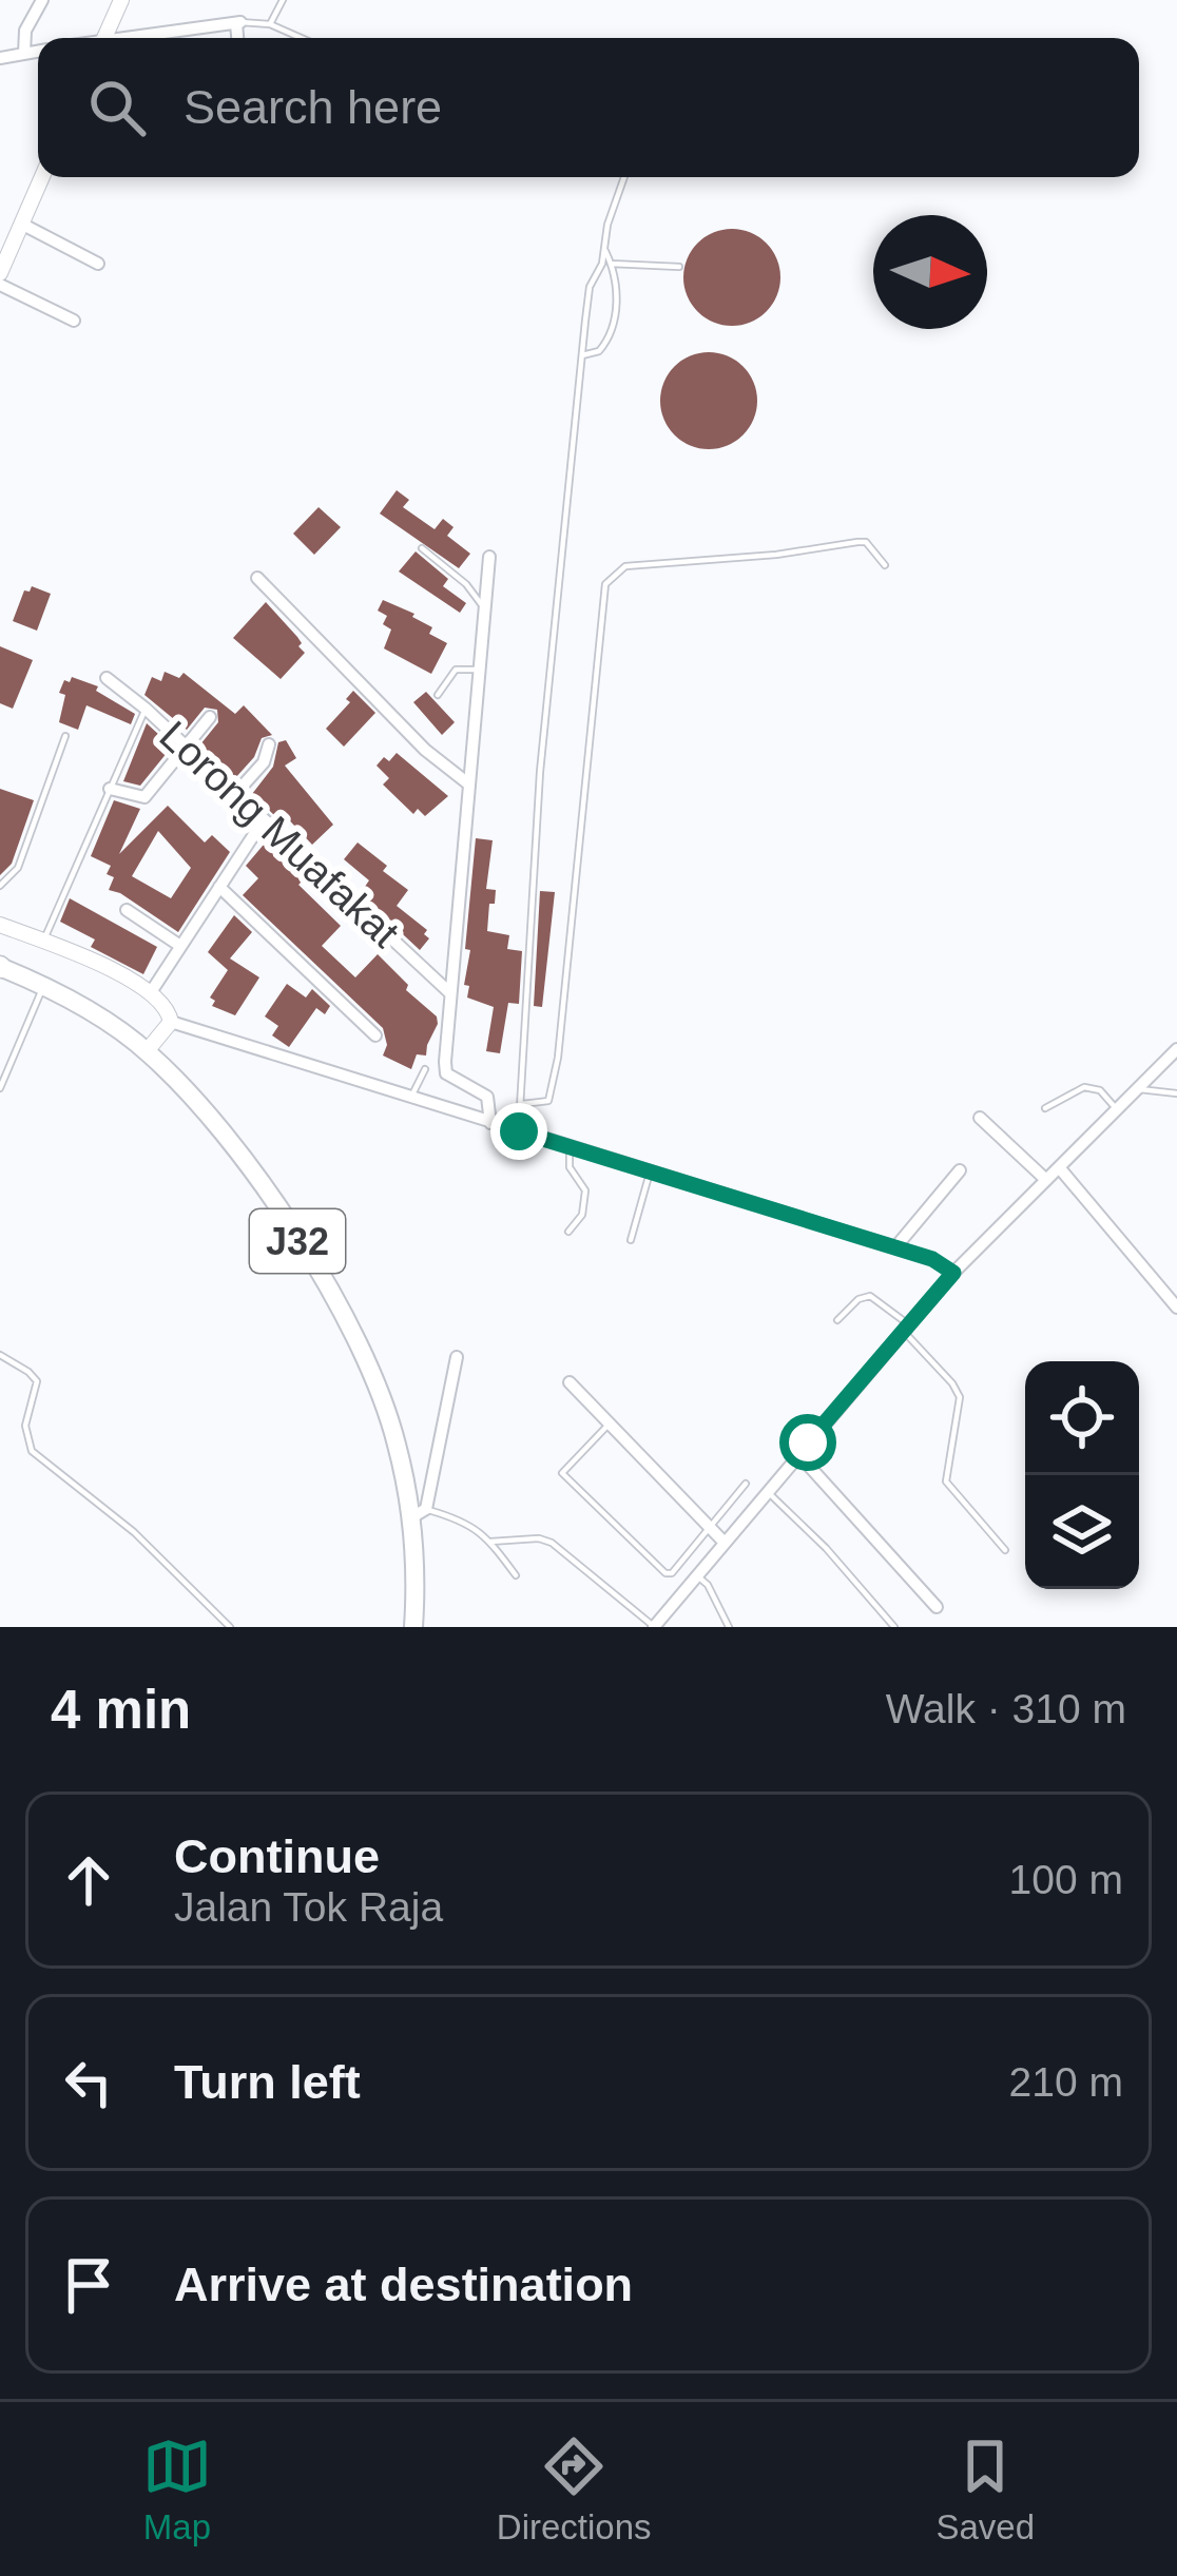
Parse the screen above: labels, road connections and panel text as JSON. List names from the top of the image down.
{
  "streets": {
    "main road": ["J32"],
    "street": ["Lorong Muafakat"]
  },
  "north": "right",
  "page": {
    "search": "Search here",
    "heading": ["4 min", "Walk · 310 m"],
    "list": [
      ["Continue", "Jalan Tok Raja", "100 m"],
      ["Turn left", "210 m"],
      "Arrive at destination"
    ],
    "nav": ["Map", "Directions", "Saved"]
  }
}
